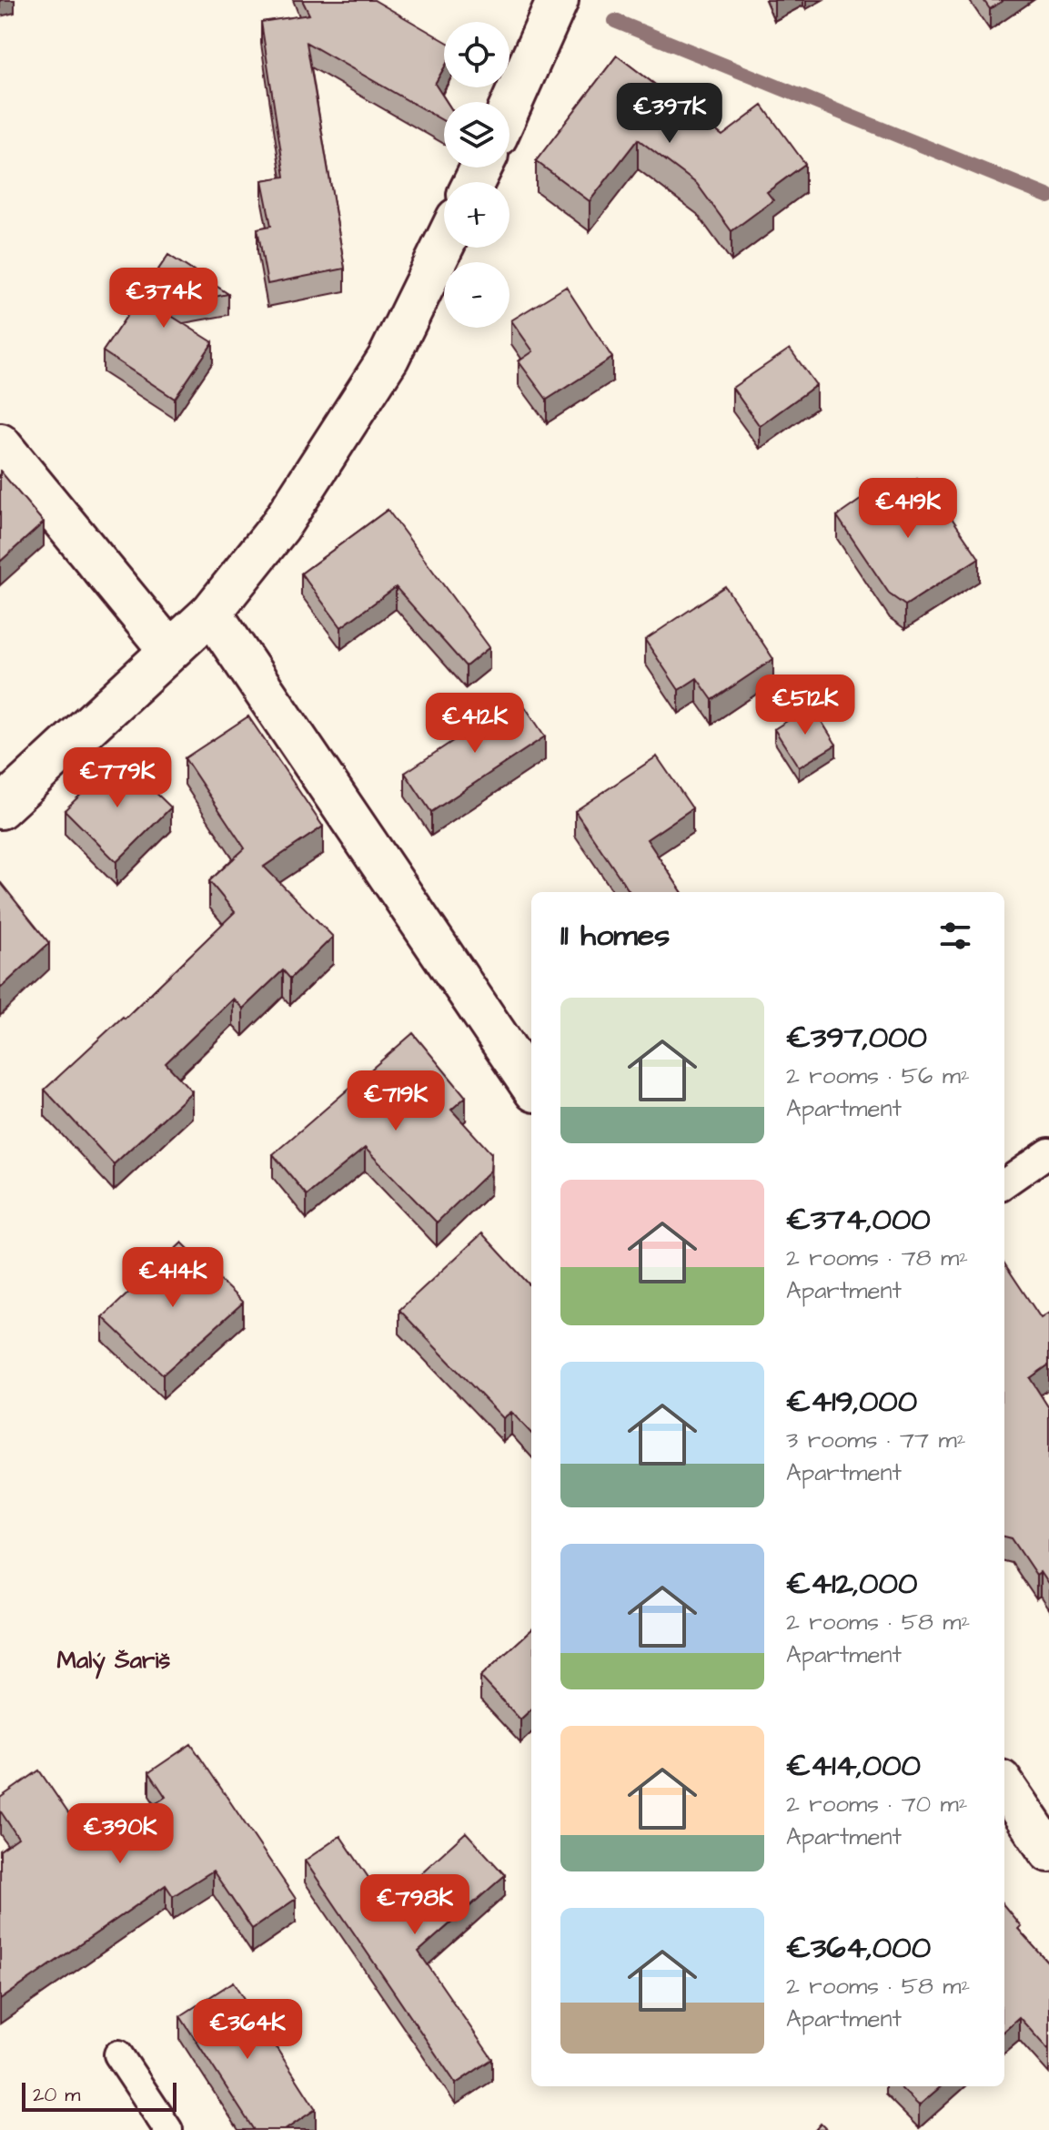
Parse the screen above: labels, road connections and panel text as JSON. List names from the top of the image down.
{
  "districts": ["Malý Šariš"],
  "scale_bar": "20 m",
  "page": {
    "map_buttons": ["+", "−"],
    "price": [
      "€397K",
      "€374K",
      "€419K",
      "€512K",
      "€412K",
      "€779K",
      "€719K",
      "€414K",
      "€390K",
      "€798K",
      "€364K"
    ],
    "heading": "11 homes",
    "list": [
      {
        "name": "€397,000",
        "note": "2 rooms · 56 m² · Apartment"
      },
      {
        "name": "€374,000",
        "note": "2 rooms · 78 m² · Apartment"
      },
      {
        "name": "€419,000",
        "note": "3 rooms · 77 m² · Apartment"
      },
      {
        "name": "€412,000",
        "note": "2 rooms · 58 m² · Apartment"
      },
      {
        "name": "€414,000",
        "note": "2 rooms · 70 m² · Apartment"
      },
      {
        "name": "€364,000",
        "note": "2 rooms · 58 m² · Apartment"
      }
    ],
    "scale": "20 m"
  }
}
